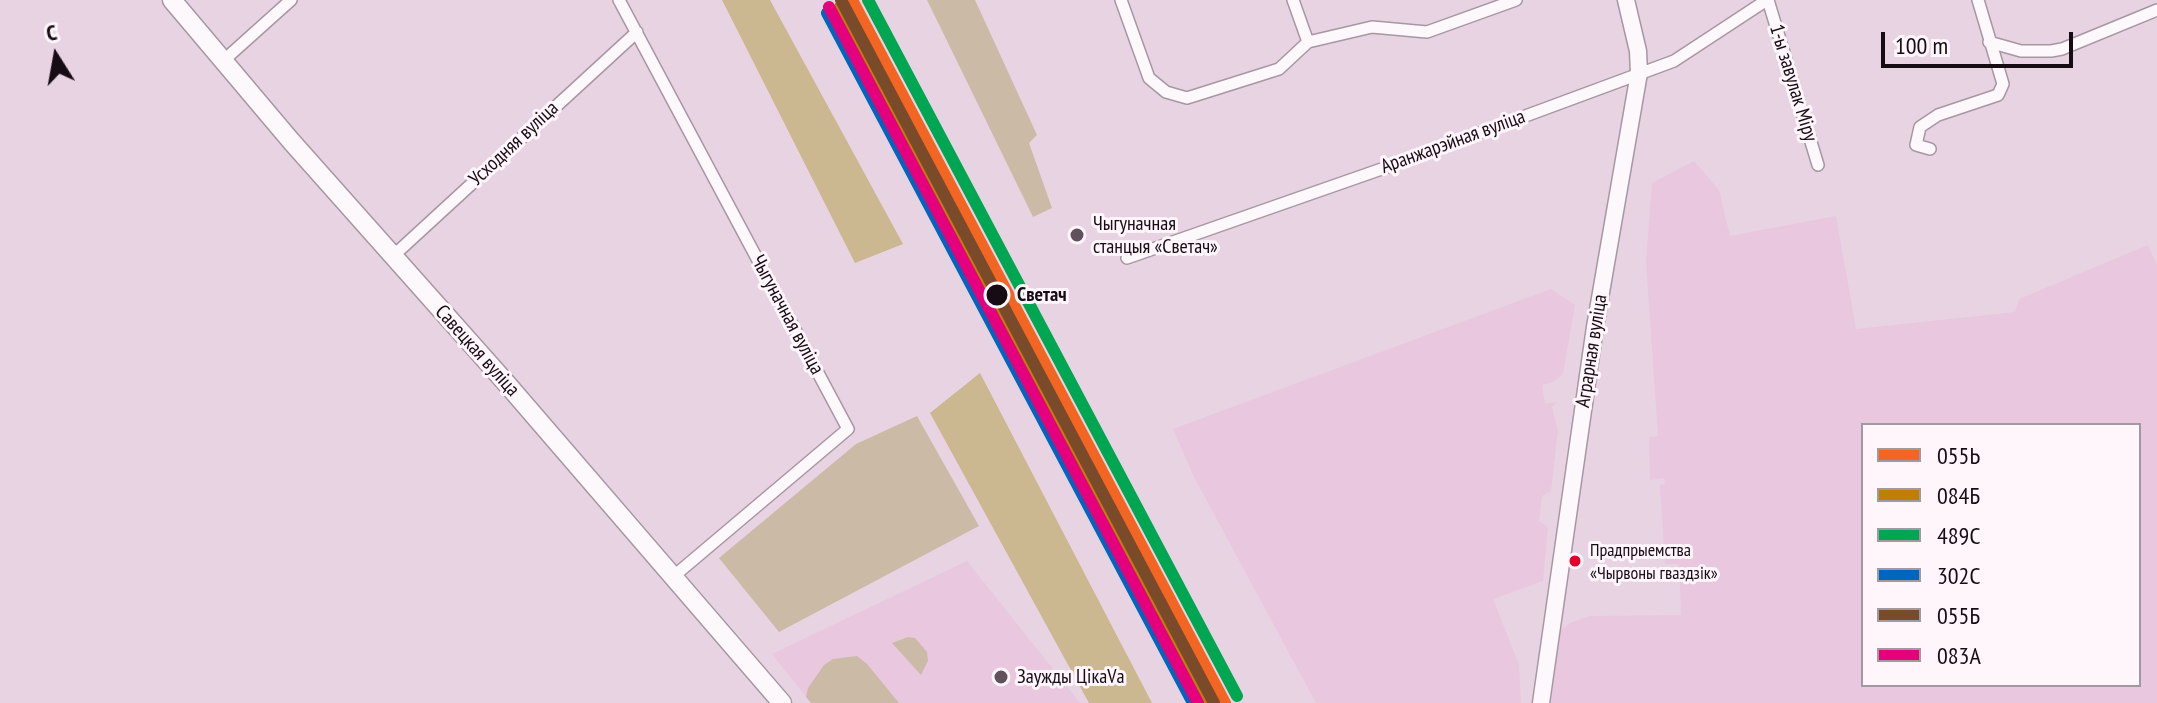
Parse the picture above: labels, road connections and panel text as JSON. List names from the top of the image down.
{
  "streets": {
    "main road": ["Савецкая вуліца"],
    "street": [
      "1-ы завулак Міру",
      "Аранжарэйная вуліца",
      "Усходняя вуліца",
      "Чыгуначная вуліца",
      "Аграрная вуліца"
    ]
  },
  "crossings": [
    ["1-ы завулак Міру", "Аранжарэйная вуліца"],
    ["Аранжарэйная вуліца", "Аграрная вуліца"],
    ["Усходняя вуліца", "Чыгуначная вуліца"],
    ["Усходняя вуліца", "Савецкая вуліца"],
    ["Чыгуначная вуліца", "Савецкая вуліца"]
  ],
  "places": [
    "Чыгуначная станцыя «Светач»",
    "Светач",
    "Прадпрыемства «Чырвоны гваздзік»",
    "Заужды ЦікаVа"
  ],
  "lines": [
    "transit line 055Ь",
    "transit line 489С",
    "transit line 055Б",
    "transit line 084Б",
    "transit line 083А",
    "transit line 302С"
  ],
  "legend": [
    "055Ь",
    "084Б",
    "489С",
    "302С",
    "055Б",
    "083А"
  ],
  "scale_bar": "100 m",
  "north": "top"
}
